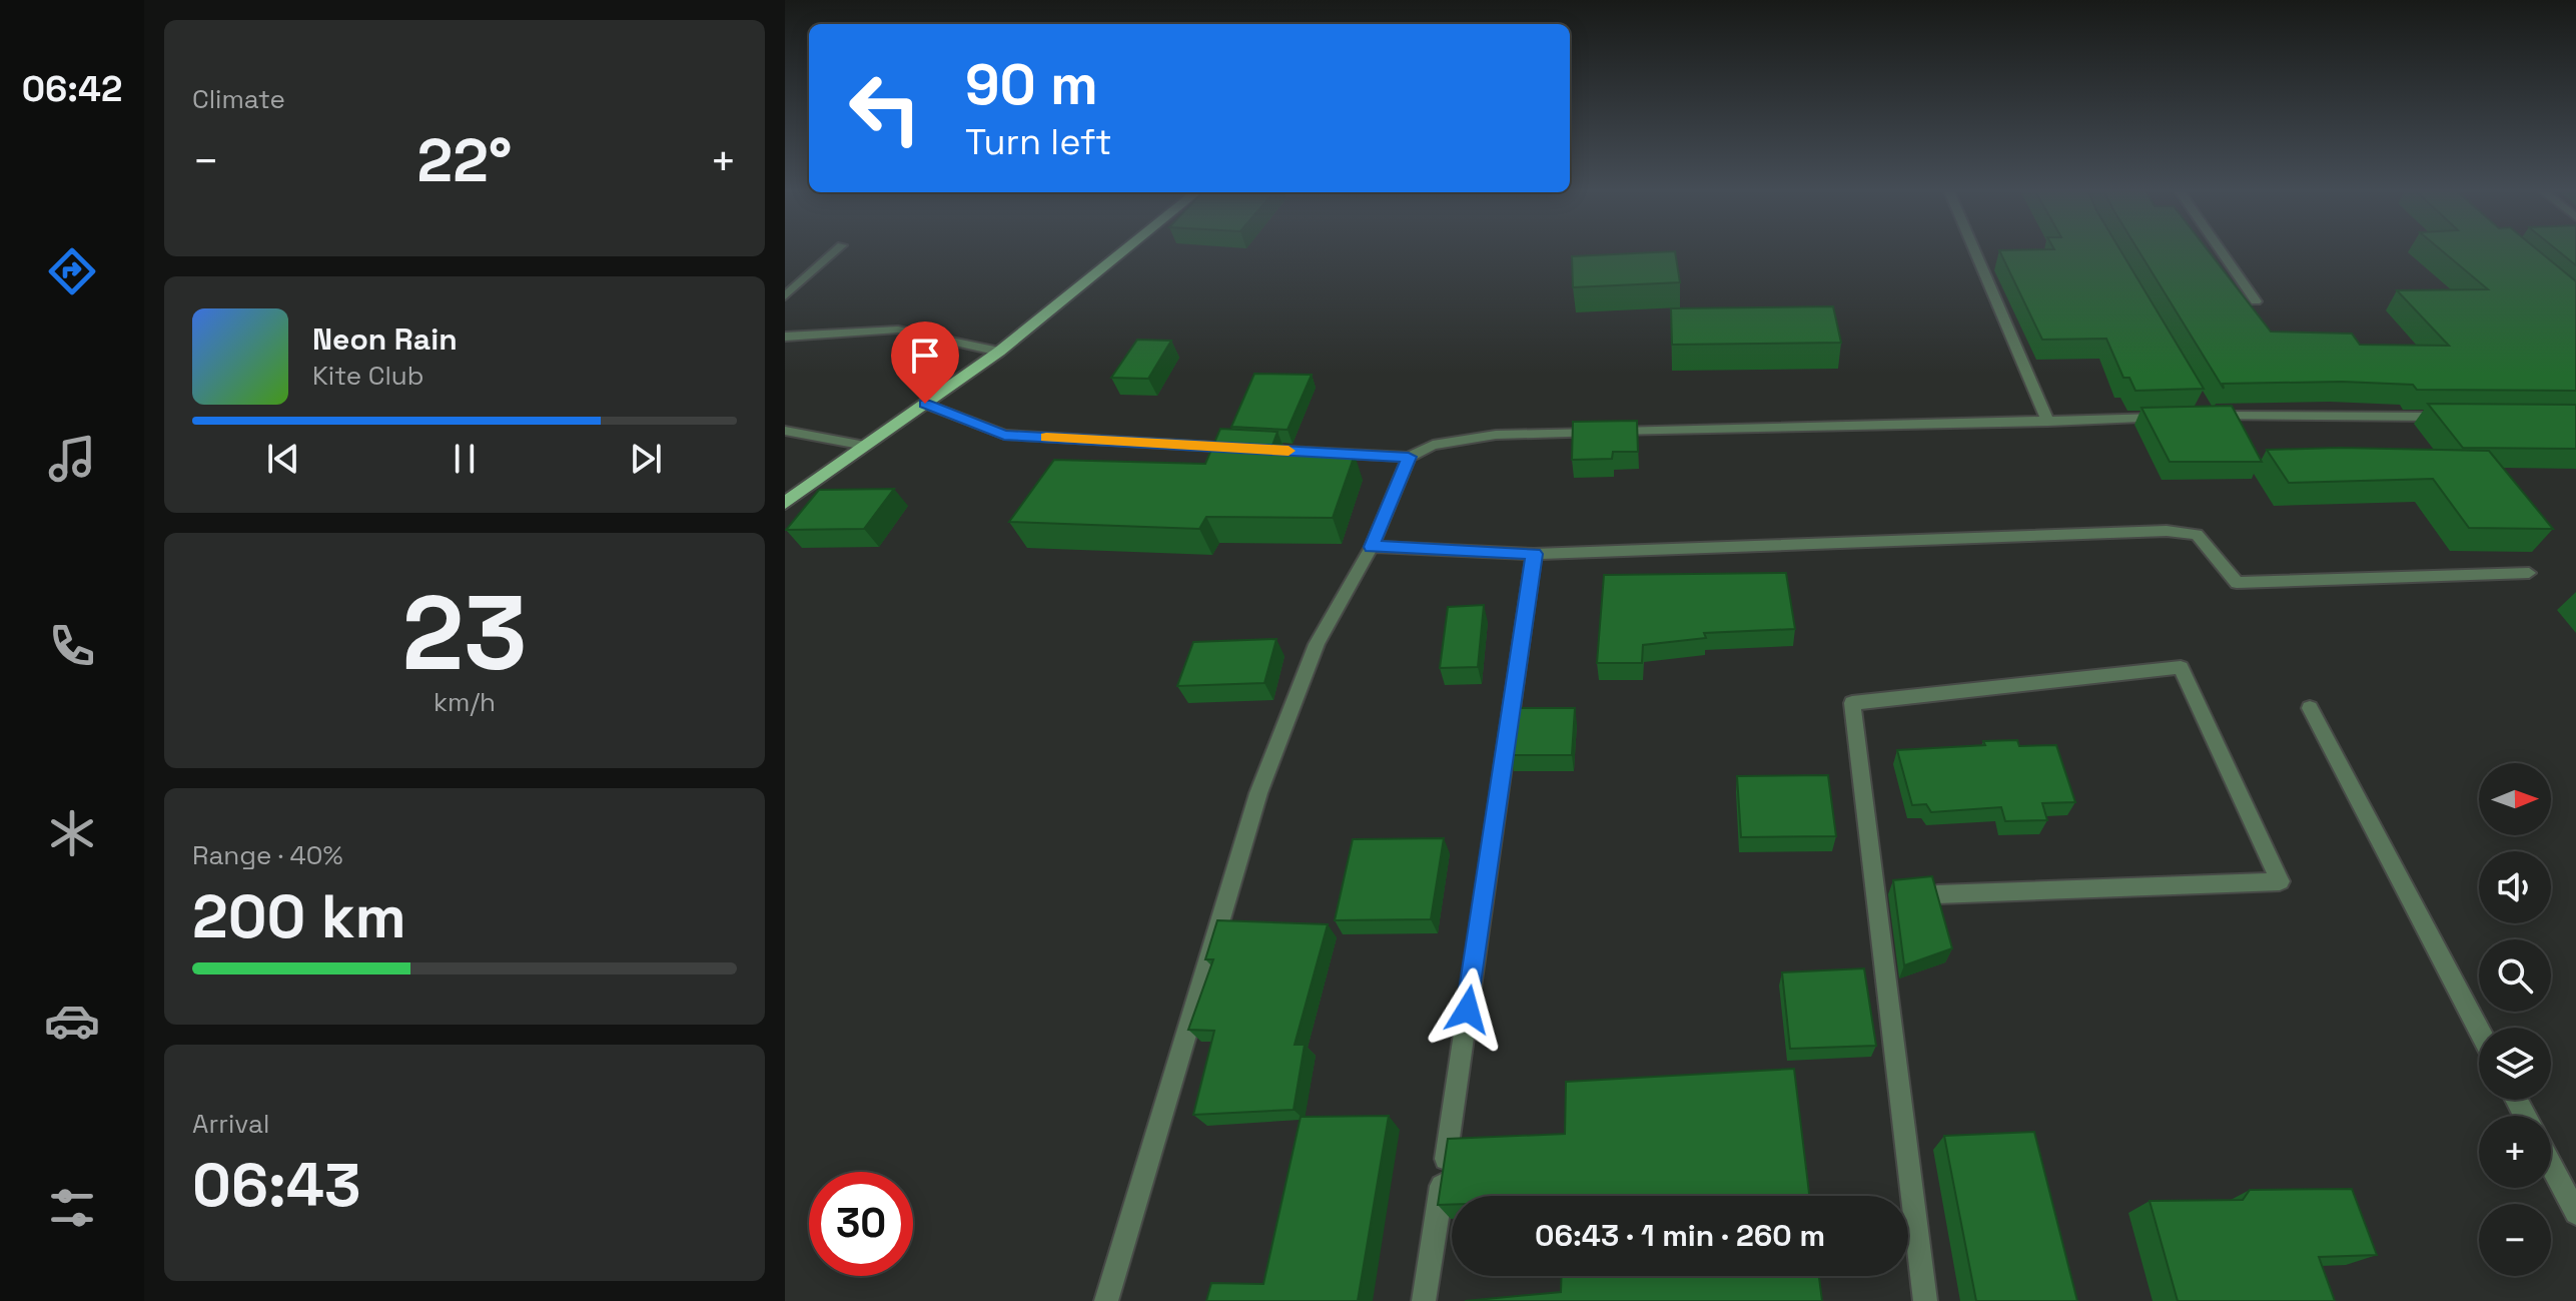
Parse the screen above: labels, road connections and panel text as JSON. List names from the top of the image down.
{
  "north": "right",
  "page": {
    "tabs": "06:42",
    "tile": [
      "Climate",
      ["23", "km/h"],
      ["Range · 40%", "200 km"],
      ["Arrival", "06:43"]
    ],
    "turn": ["90 m", "Turn left"],
    "heat": ["−", "22°", "+"],
    "song": ["Neon Rain", "Kite Club"],
    "map_buttons": ["+", "−"],
    "limit": "30",
    "trip": "06:43 · 1 min · 260 m"
  }
}
